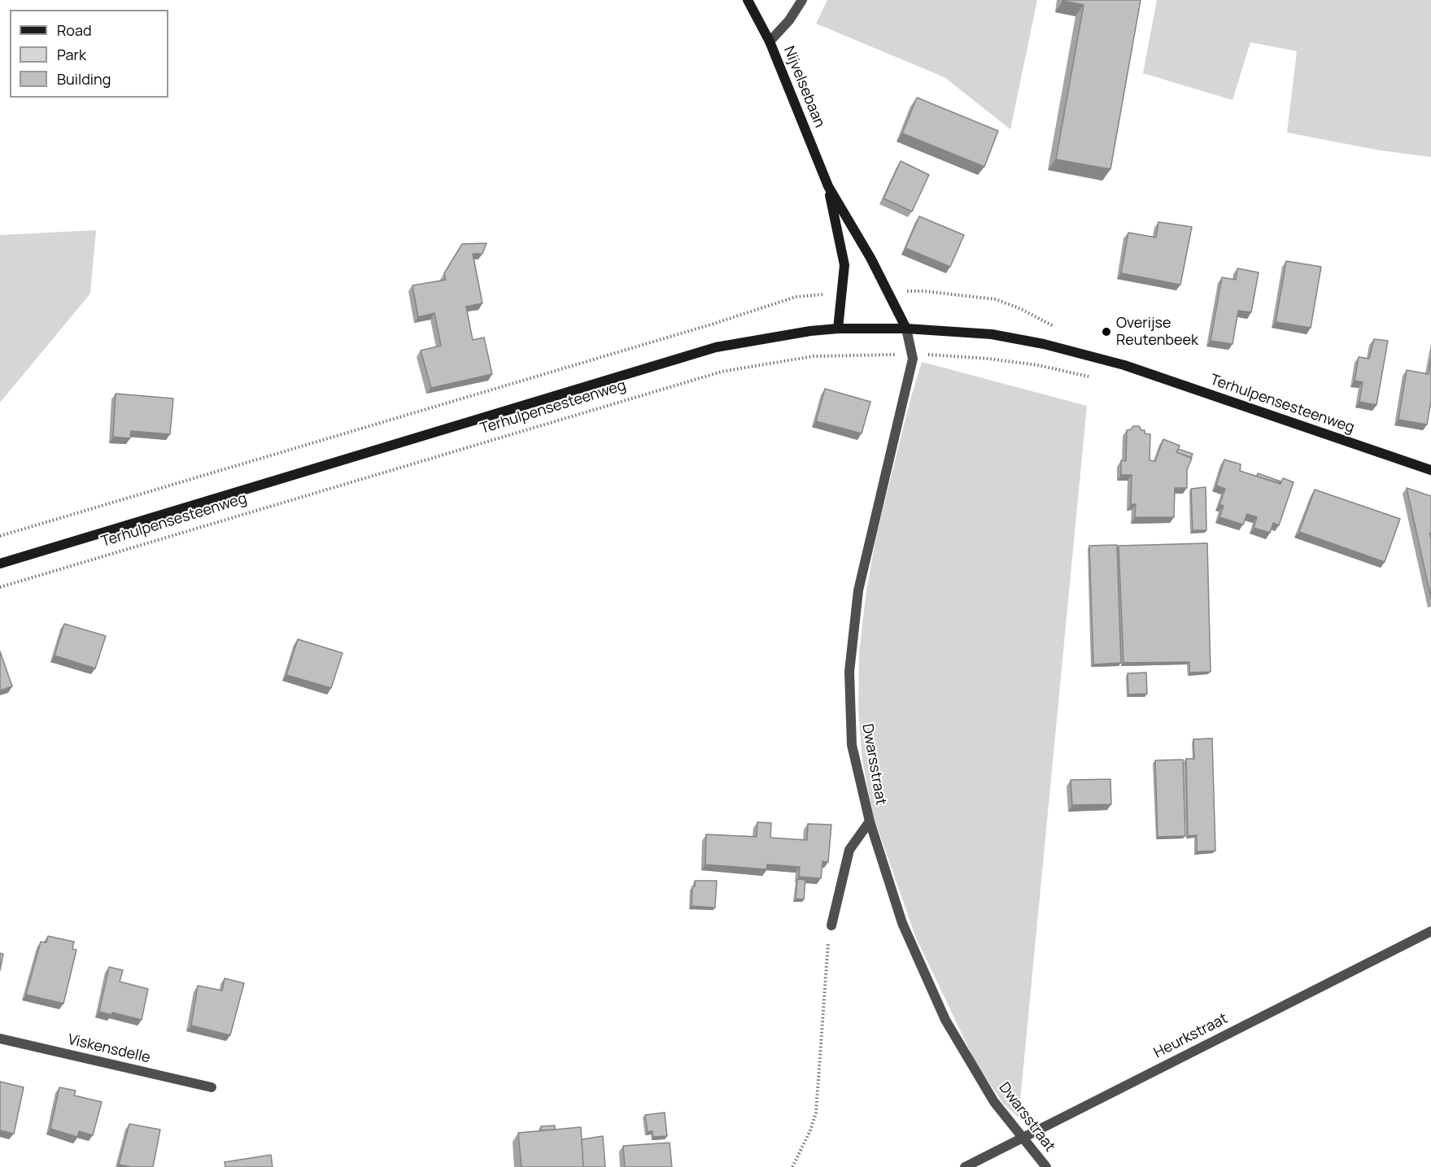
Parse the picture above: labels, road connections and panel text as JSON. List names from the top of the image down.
{
  "streets": {
    "main road": ["Nijvelsebaan", "Terhulpensesteenweg"],
    "street": ["Dwarsstraat", "Heurkstraat", "Viskensdelle"]
  },
  "crossings": [
    ["Nijvelsebaan", "Terhulpensesteenweg"],
    ["Nijvelsebaan", "Dwarsstraat"],
    ["Terhulpensesteenweg", "Dwarsstraat"],
    ["Dwarsstraat", "Heurkstraat"]
  ],
  "places": ["Overijse Reutenbeek"],
  "legend": ["Road", "Park", "Building"]
}
